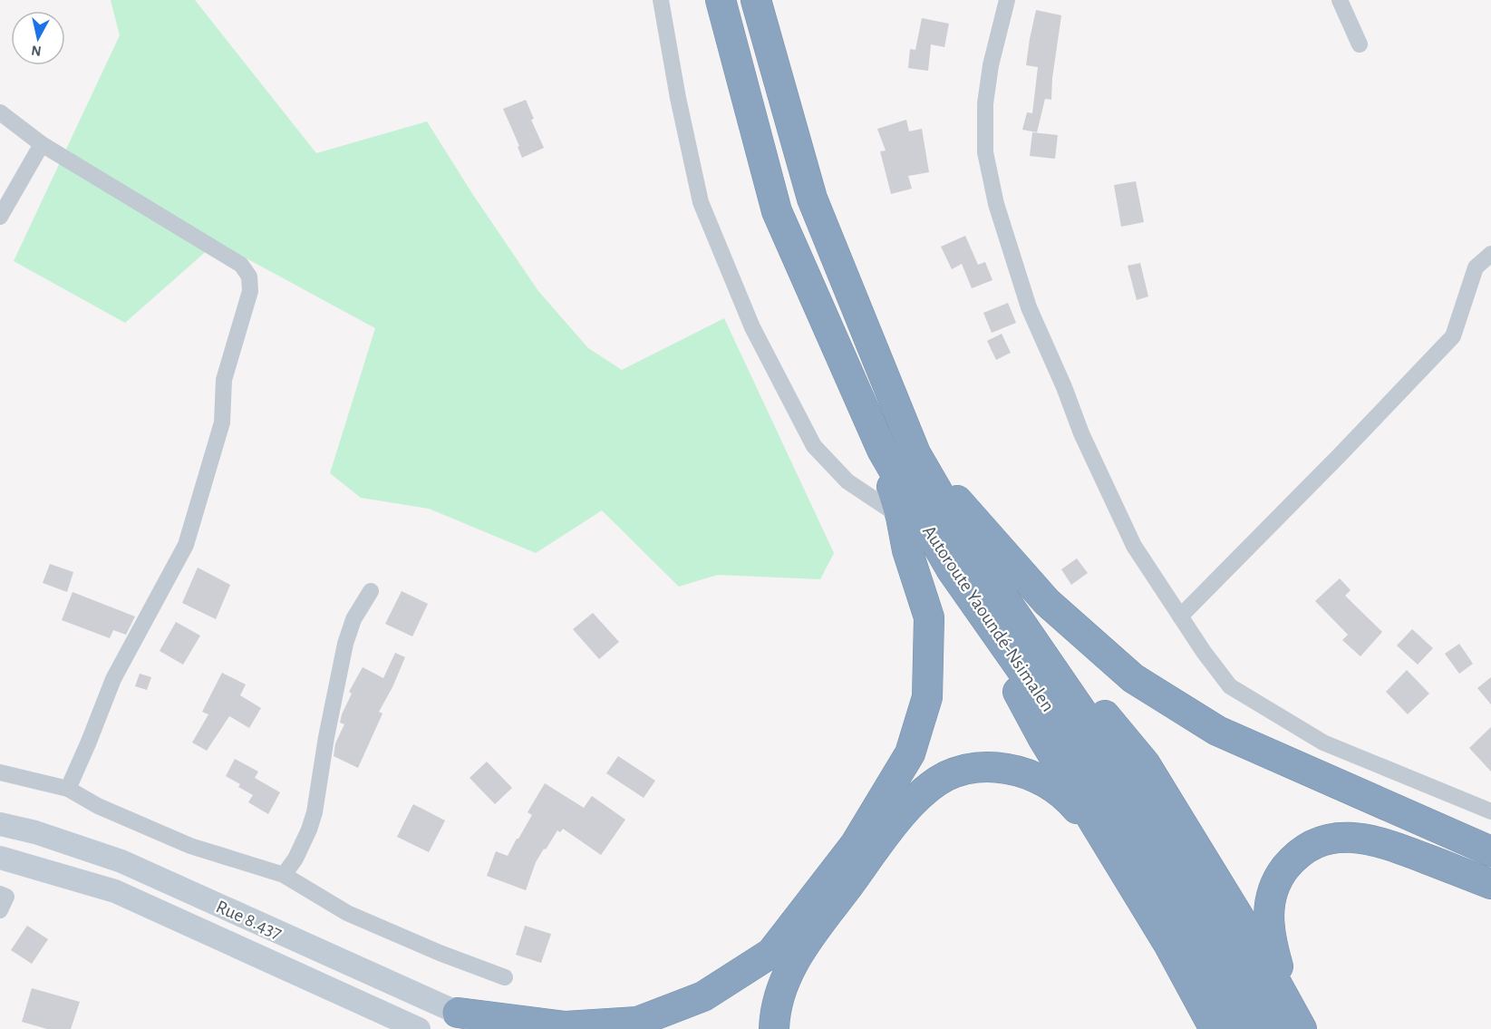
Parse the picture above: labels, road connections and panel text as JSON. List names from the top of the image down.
{
  "streets": {
    "highway": ["Autoroute Yaoundé-Nsimalen"],
    "main road": ["Rue 8.437"]
  },
  "north": "bottom"
}
